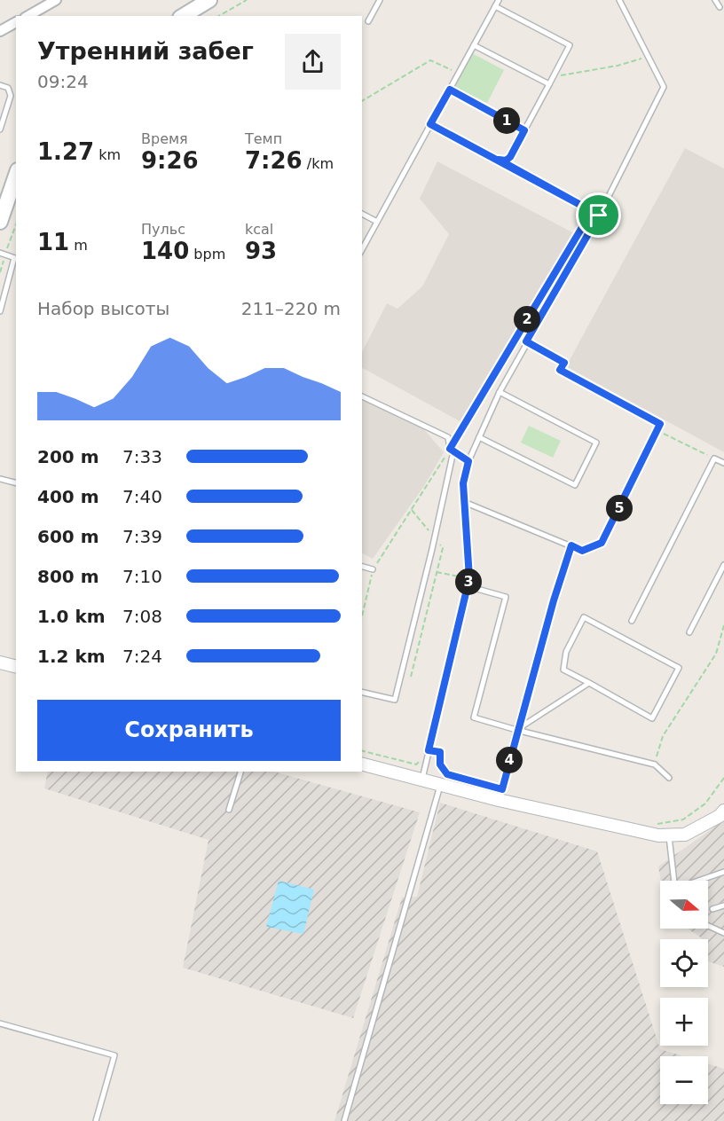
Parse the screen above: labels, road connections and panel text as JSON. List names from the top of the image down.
{
  "north": "right",
  "page": {
    "heading": ["Утренний забег", "09:24"],
    "stats": [
      ["1.27 km"],
      ["Время", "9:26"],
      ["Темп", "7:26 /km"],
      ["11 m"],
      ["Пульс", "140 bpm"],
      ["kcal", "93"]
    ],
    "pins": [
      "1",
      "2",
      "5",
      "3",
      "4"
    ],
    "chart": ["Набор высоты", "211–220 m"],
    "list": [
      {
        "name": "200 m",
        "note": "7:33"
      },
      {
        "name": "400 m",
        "note": "7:40"
      },
      {
        "name": "600 m",
        "note": "7:39"
      },
      {
        "name": "800 m",
        "note": "7:10"
      },
      {
        "name": "1.0 km",
        "note": "7:08"
      },
      {
        "name": "1.2 km",
        "note": "7:24"
      }
    ],
    "buttons": "Сохранить",
    "map_buttons": ["+", "−"]
  }
}
